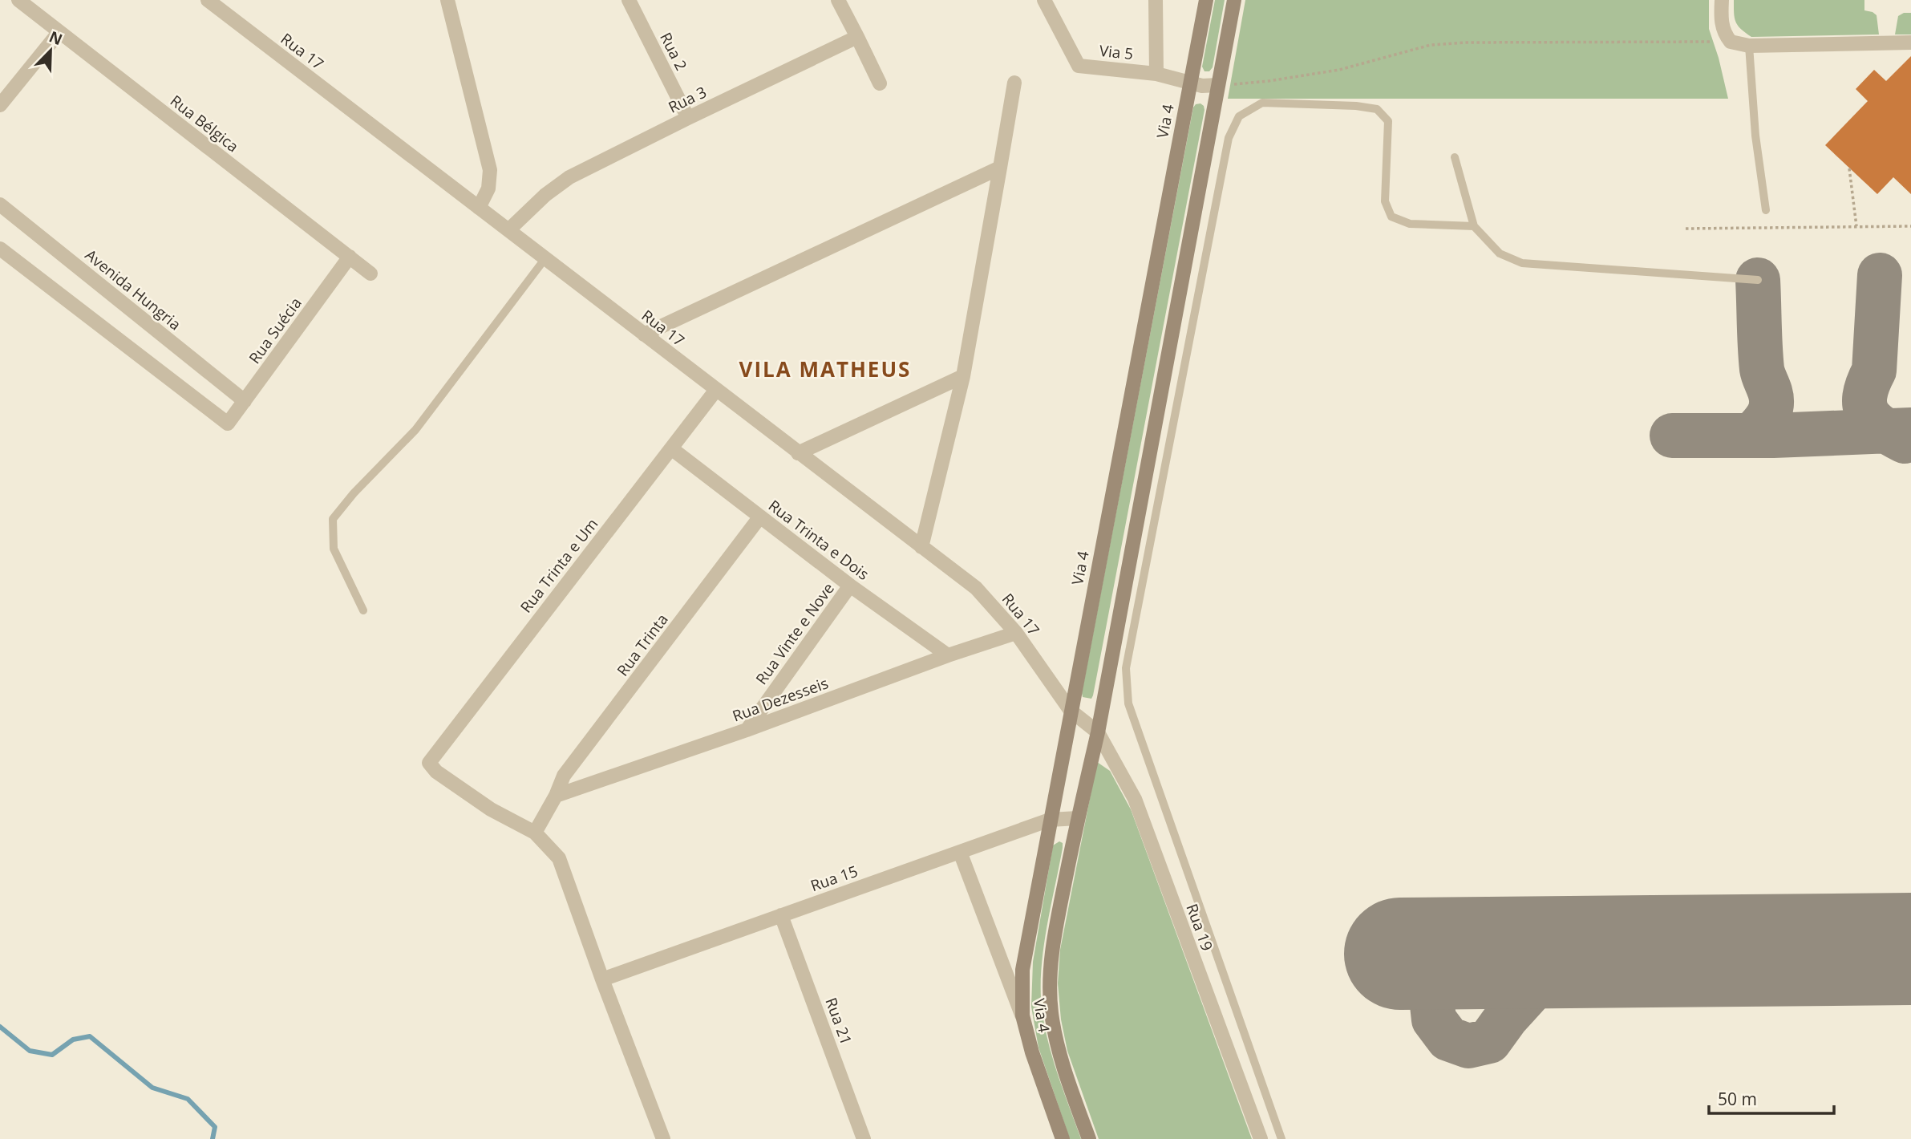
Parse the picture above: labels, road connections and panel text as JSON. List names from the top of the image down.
{
  "streets": {
    "street": [
      "Rua 17",
      "Rua 2",
      "Via 5",
      "Rua 3",
      "Via 4",
      "Rua Bélgica",
      "Avenida Hungria",
      "Rua Suécia",
      "Rua Trinta e Dois",
      "Rua Trinta e Um",
      "Rua Vinte e Nove",
      "Rua Trinta",
      "Rua Dezesseis",
      "Rua 15",
      "Rua 19",
      "Rua 21"
    ]
  },
  "crossings": [
    ["Rua 17", "Rua 3"],
    ["Rua 17", "Via 4"],
    ["Rua 17", "Rua Trinta e Um"],
    ["Rua 17", "Rua Dezesseis"],
    ["Rua 17", "Rua 19"],
    ["Rua 2", "Rua 3"],
    ["Via 5", "Via 4"],
    ["Via 4", "Rua 15"],
    ["Via 4", "Rua 19"],
    ["Rua Bélgica", "Rua Suécia"],
    ["Avenida Hungria", "Rua Suécia"],
    ["Rua Trinta e Dois", "Rua Trinta e Um"],
    ["Rua Trinta e Dois", "Rua Vinte e Nove"],
    ["Rua Trinta e Dois", "Rua Trinta"],
    ["Rua Trinta e Dois", "Rua Dezesseis"],
    ["Rua Vinte e Nove", "Rua Dezesseis"],
    ["Rua Trinta", "Rua Dezesseis"],
    ["Rua 15", "Rua 21"]
  ],
  "districts": ["VILA MATHEUS"],
  "scale_bar": "50 m",
  "north": "top right"
}
